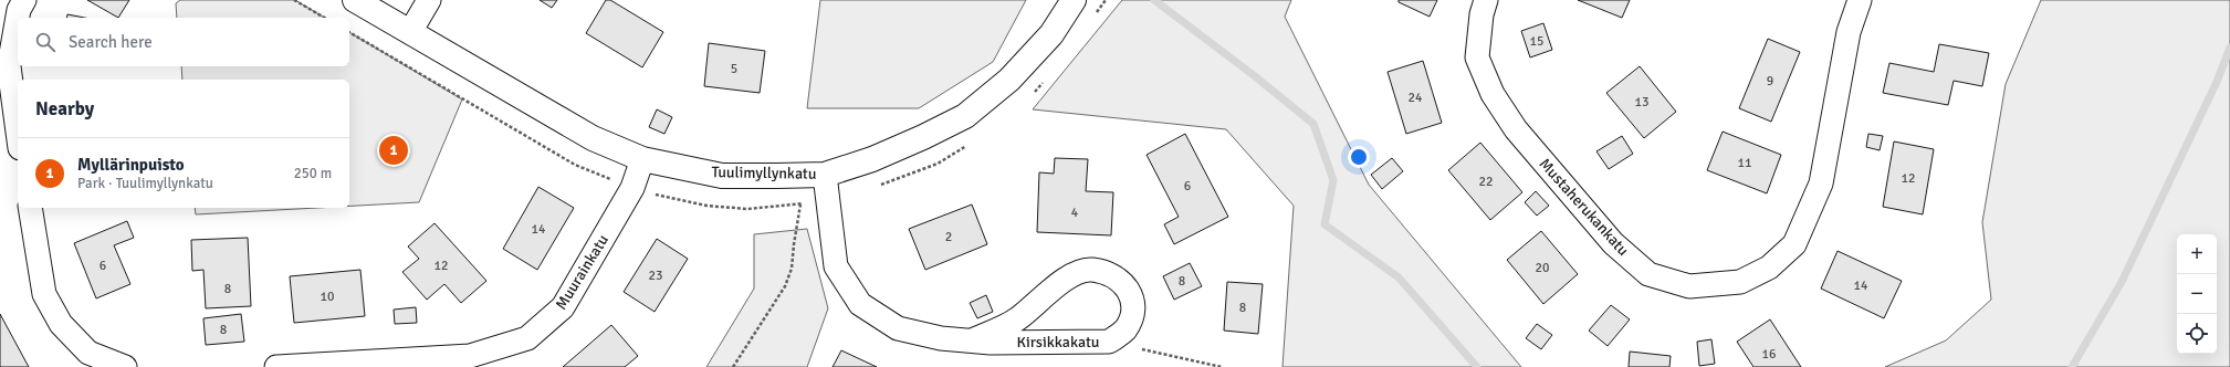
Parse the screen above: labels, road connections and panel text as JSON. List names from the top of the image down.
{
  "streets": {
    "street": [
      "Tuulimyllynkatu",
      "Mustaherukankatu",
      "Muurainkatu",
      "Kirsikkakatu"
    ]
  },
  "crossings": [
    ["Tuulimyllynkatu", "Muurainkatu"],
    ["Tuulimyllynkatu", "Kirsikkakatu"]
  ],
  "house_numbers": [
    "15",
    "5",
    "9",
    "24",
    "13",
    "11",
    "12",
    "22",
    "6",
    "4",
    "14",
    "2",
    "6",
    "12",
    "20",
    "23",
    "8",
    "14",
    "8",
    "10",
    "8",
    "8",
    "16"
  ],
  "page": {
    "search": "Search here",
    "heading": "Nearby",
    "pins": "1",
    "list": [
      {
        "mark": "1",
        "name": "Myllärinpuisto",
        "note": "Park · Tuulimyllynkatu",
        "value": "250 m"
      }
    ],
    "map_buttons": ["+", "−"]
  }
}
